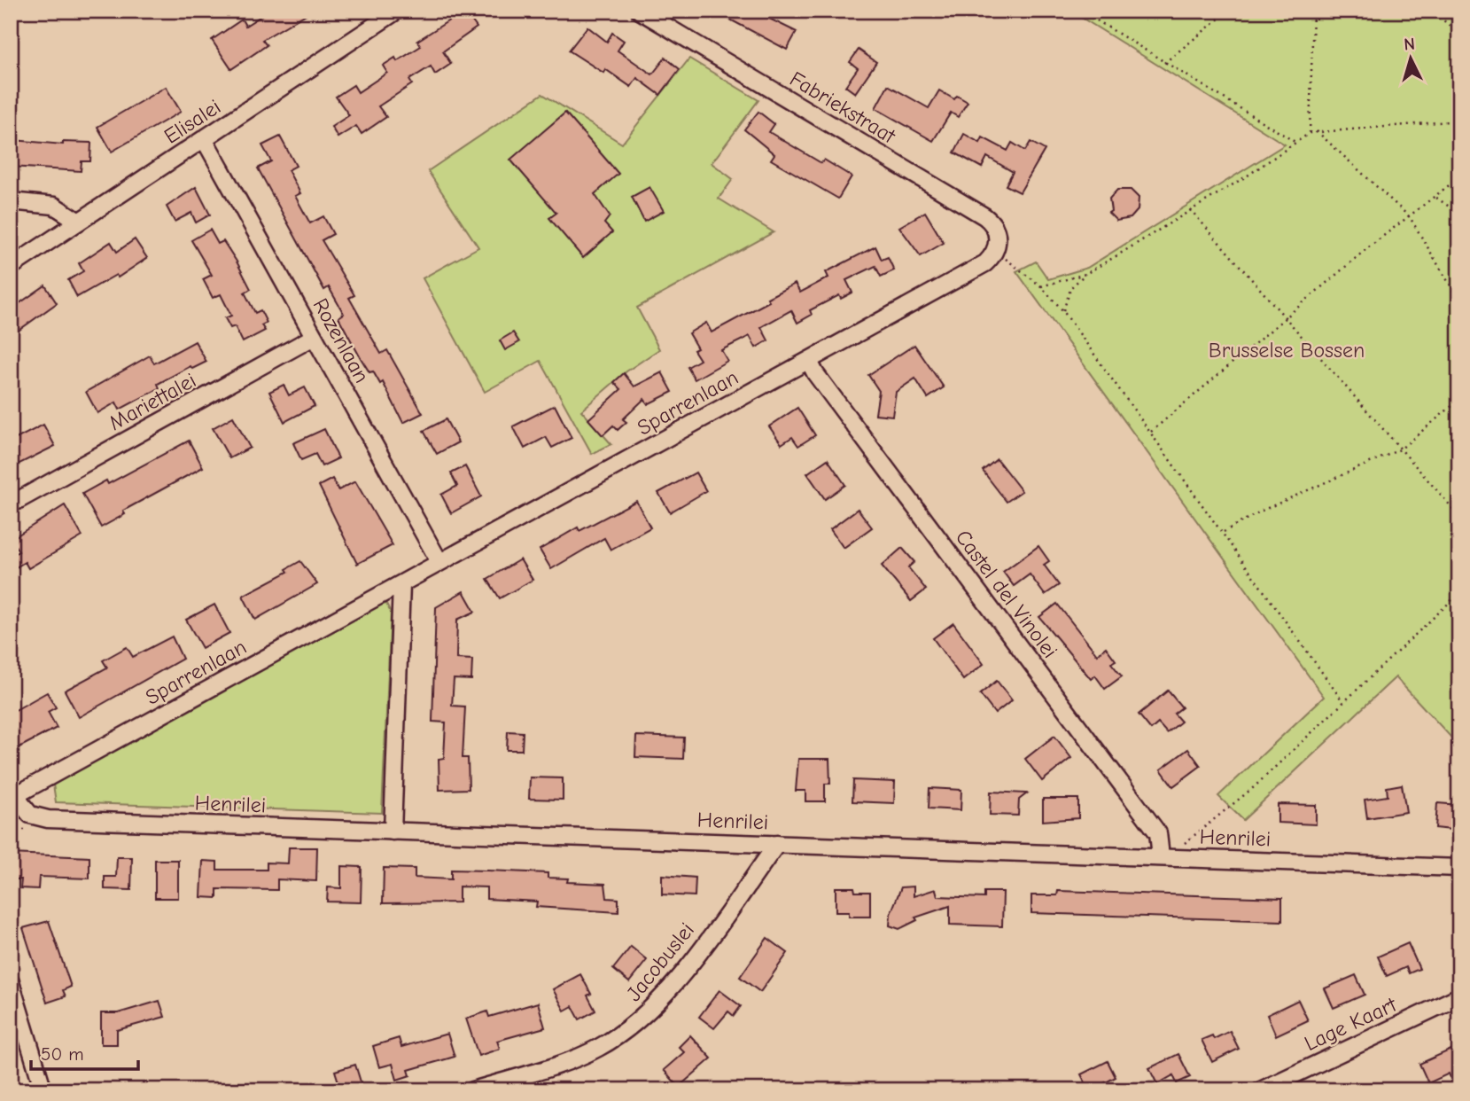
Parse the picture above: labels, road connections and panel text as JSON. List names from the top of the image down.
{
  "streets": {
    "street": [
      "Fabriekstraat",
      "Elisalei",
      "Rozenlaan",
      "Mariettalei",
      "Sparrenlaan",
      "Castel del Vinolei",
      "Henrilei",
      "Jacobuslei",
      "Lage Kaart"
    ]
  },
  "crossings": [
    ["Fabriekstraat", "Sparrenlaan"],
    ["Elisalei", "Rozenlaan"],
    ["Rozenlaan", "Mariettalei"],
    ["Rozenlaan", "Sparrenlaan"],
    ["Sparrenlaan", "Castel del Vinolei"],
    ["Sparrenlaan", "Henrilei"],
    ["Castel del Vinolei", "Henrilei"],
    ["Henrilei", "Jacobuslei"]
  ],
  "parks": ["Brusselse Bossen"],
  "scale_bar": "50 m",
  "north": "top"
}
